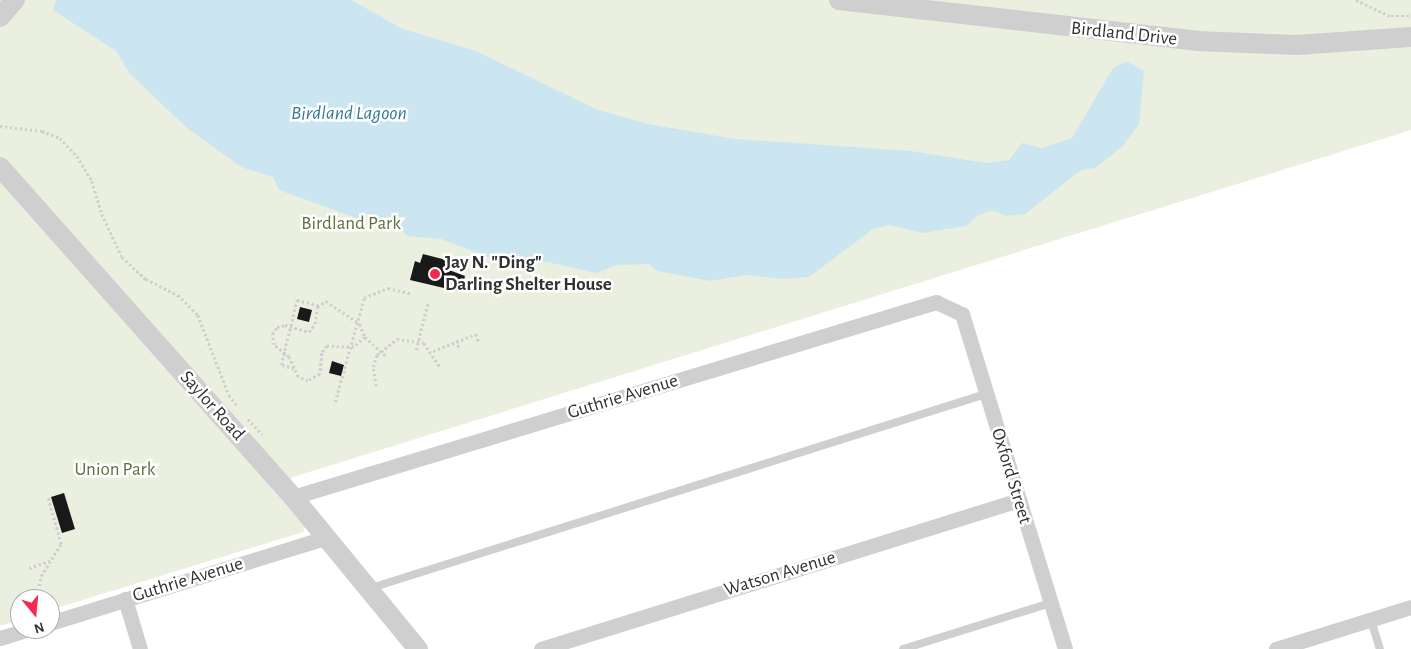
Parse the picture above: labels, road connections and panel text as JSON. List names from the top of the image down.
{
  "streets": {
    "street": [
      "Birdland Drive",
      "Guthrie Avenue",
      "Saylor Road",
      "Oxford Street",
      "Watson Avenue"
    ]
  },
  "crossings": [
    ["Guthrie Avenue", "Saylor Road"],
    ["Guthrie Avenue", "Oxford Street"],
    ["Oxford Street", "Watson Avenue"]
  ],
  "water": ["Birdland Lagoon"],
  "parks": ["Birdland Park", "Union Park"],
  "places": ["Jay N. \"Ding\" Darling Shelter House"],
  "north": "bottom"
}
